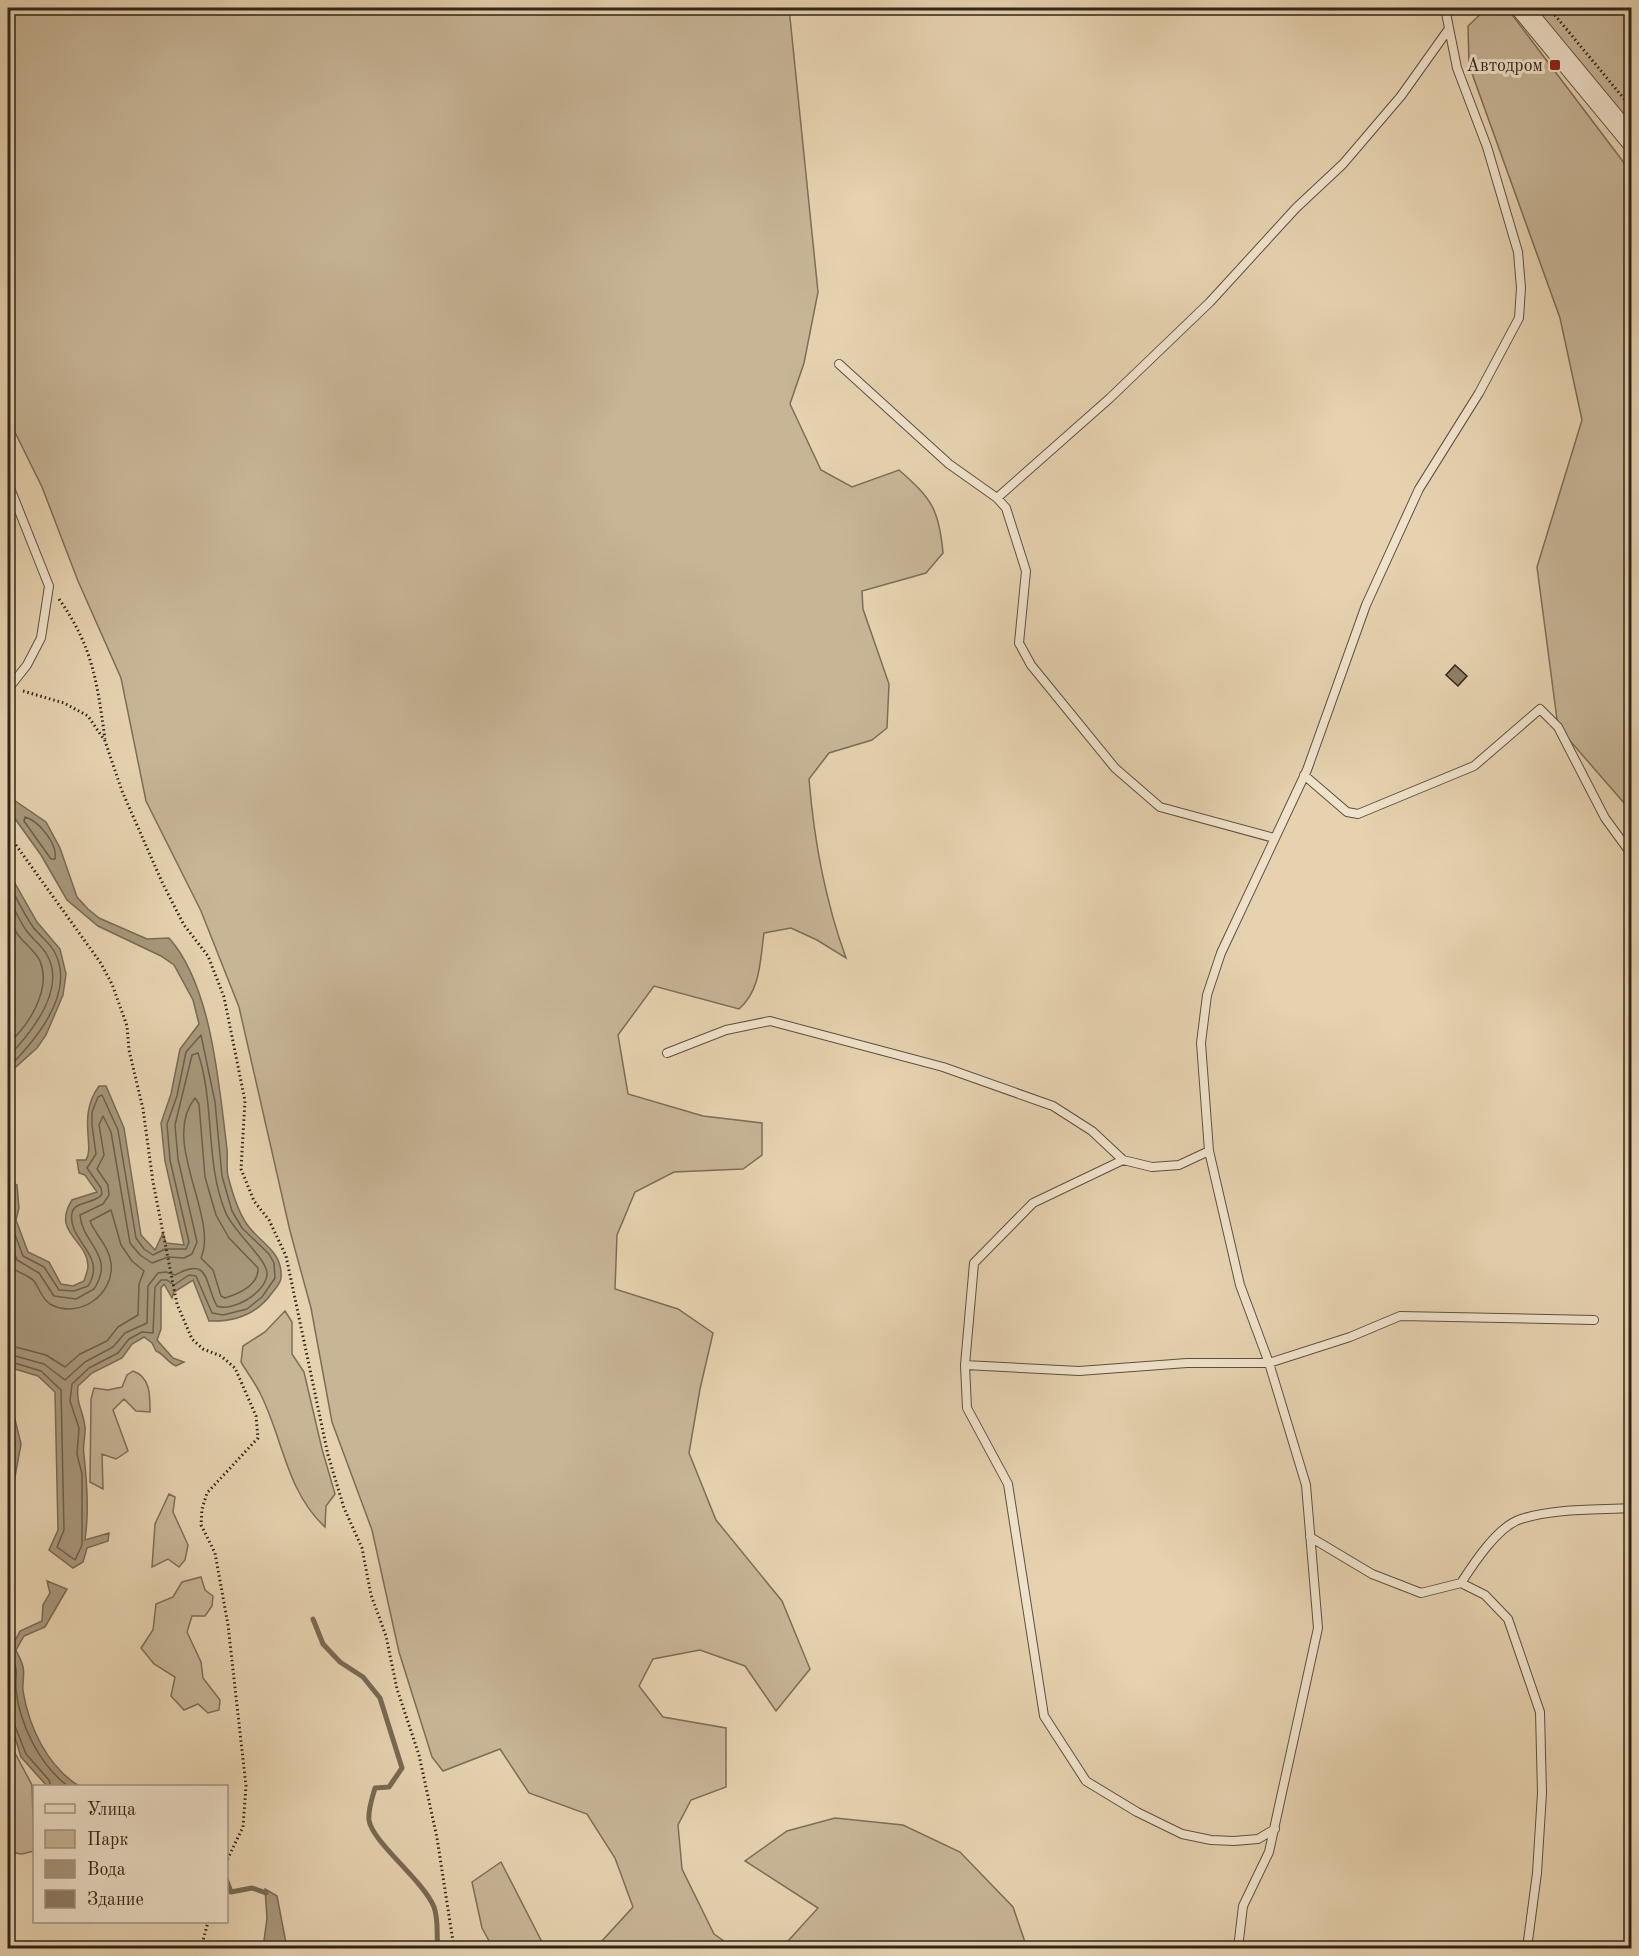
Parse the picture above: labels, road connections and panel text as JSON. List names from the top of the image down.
{
  "places": {
    "transit": ["Автодром"]
  },
  "legend": [
    "Улица",
    "Парк",
    "Вода",
    "Здание"
  ]
}
